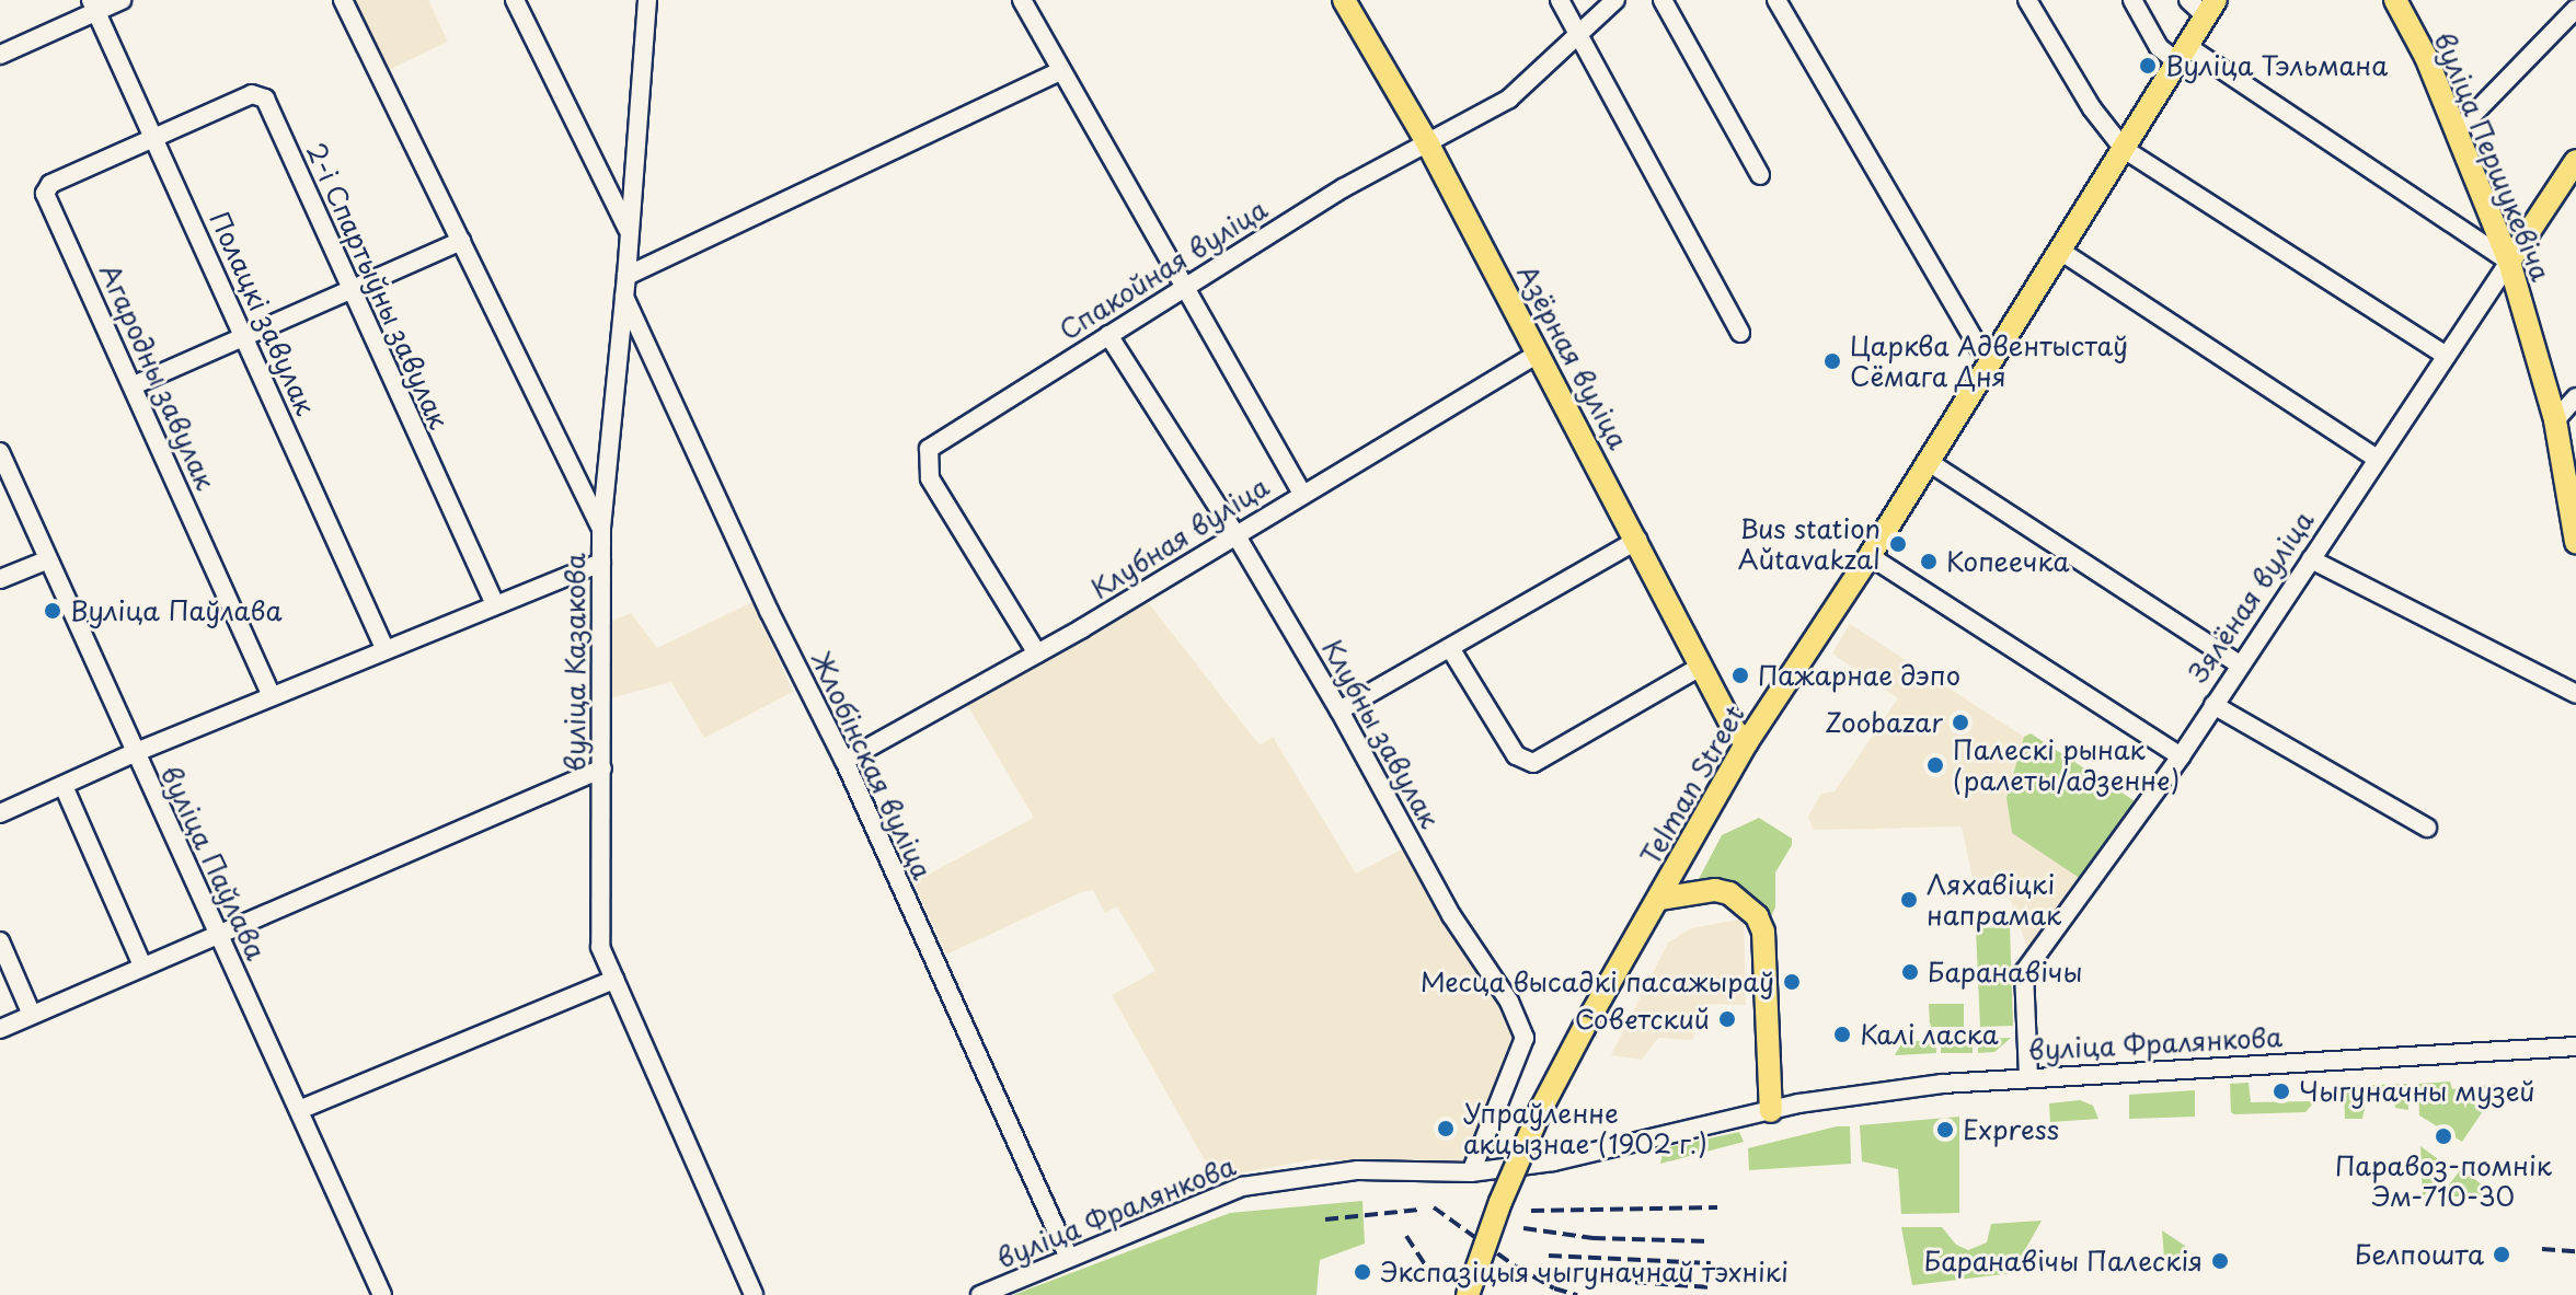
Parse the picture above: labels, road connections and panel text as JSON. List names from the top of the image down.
{
  "streets": {
    "main road": [
      "вуліца Першукевіча",
      "Азёрная вуліца",
      "Зялёная вуліца",
      "Telman Street"
    ],
    "street": [
      "Спакойная вуліца",
      "2-і Спартыўны завулак",
      "Полацкі завулак",
      "Агародны завулак",
      "Клубная вуліца",
      "вуліца Казакова",
      "Клубны завулак",
      "Жлобінская вуліца",
      "вуліца Паўлава",
      "вуліца Фралянкова"
    ]
  },
  "crossings": [
    ["вуліца Першукевіча", "Зялёная вуліца"],
    ["Спакойная вуліца", "Азёрная вуліца"],
    ["Спакойная вуліца", "Клубная вуліца"],
    ["Спакойная вуліца", "Клубны завулак"],
    ["2-і Спартыўны завулак", "Полацкі завулак"],
    ["2-і Спартыўны завулак", "Агародны завулак"],
    ["Полацкі завулак", "Агародны завулак"],
    ["Азёрная вуліца", "Клубная вуліца"],
    ["Азёрная вуліца", "Telman Street"],
    ["Клубная вуліца", "Клубны завулак"],
    ["Клубная вуліца", "Жлобінская вуліца"],
    ["Зялёная вуліца", "вуліца Фралянкова"],
    ["вуліца Казакова", "Жлобінская вуліца"],
    ["Клубны завулак", "вуліца Фралянкова"],
    ["Жлобінская вуліца", "вуліца Фралянкова"]
  ],
  "places": [
    "Вуліца Тэльмана",
    "Царква Адвентыстаў Сёмага Дня",
    "Bus station Aŭtavakzal",
    "Копеечка",
    "Вуліца Паўлава",
    "Пажарнае дэпо",
    "Zoobazar",
    "Палескі рынак (ралеты/адзенне)",
    "Ляхавіцкі напрамак",
    "Баранавічы",
    "Месца высадкі пасажыраў",
    "Советский",
    "Калі ласка",
    "Чыгуначны музей",
    "Упраўленне акцызнае (1902 г.)",
    "Express",
    "Паравоз-помнік Эм-710-30",
    "Белпошта",
    "Баранавічы Палескія",
    "Экспазіцыя чыгуначнай тэхнікі"
  ]
}
